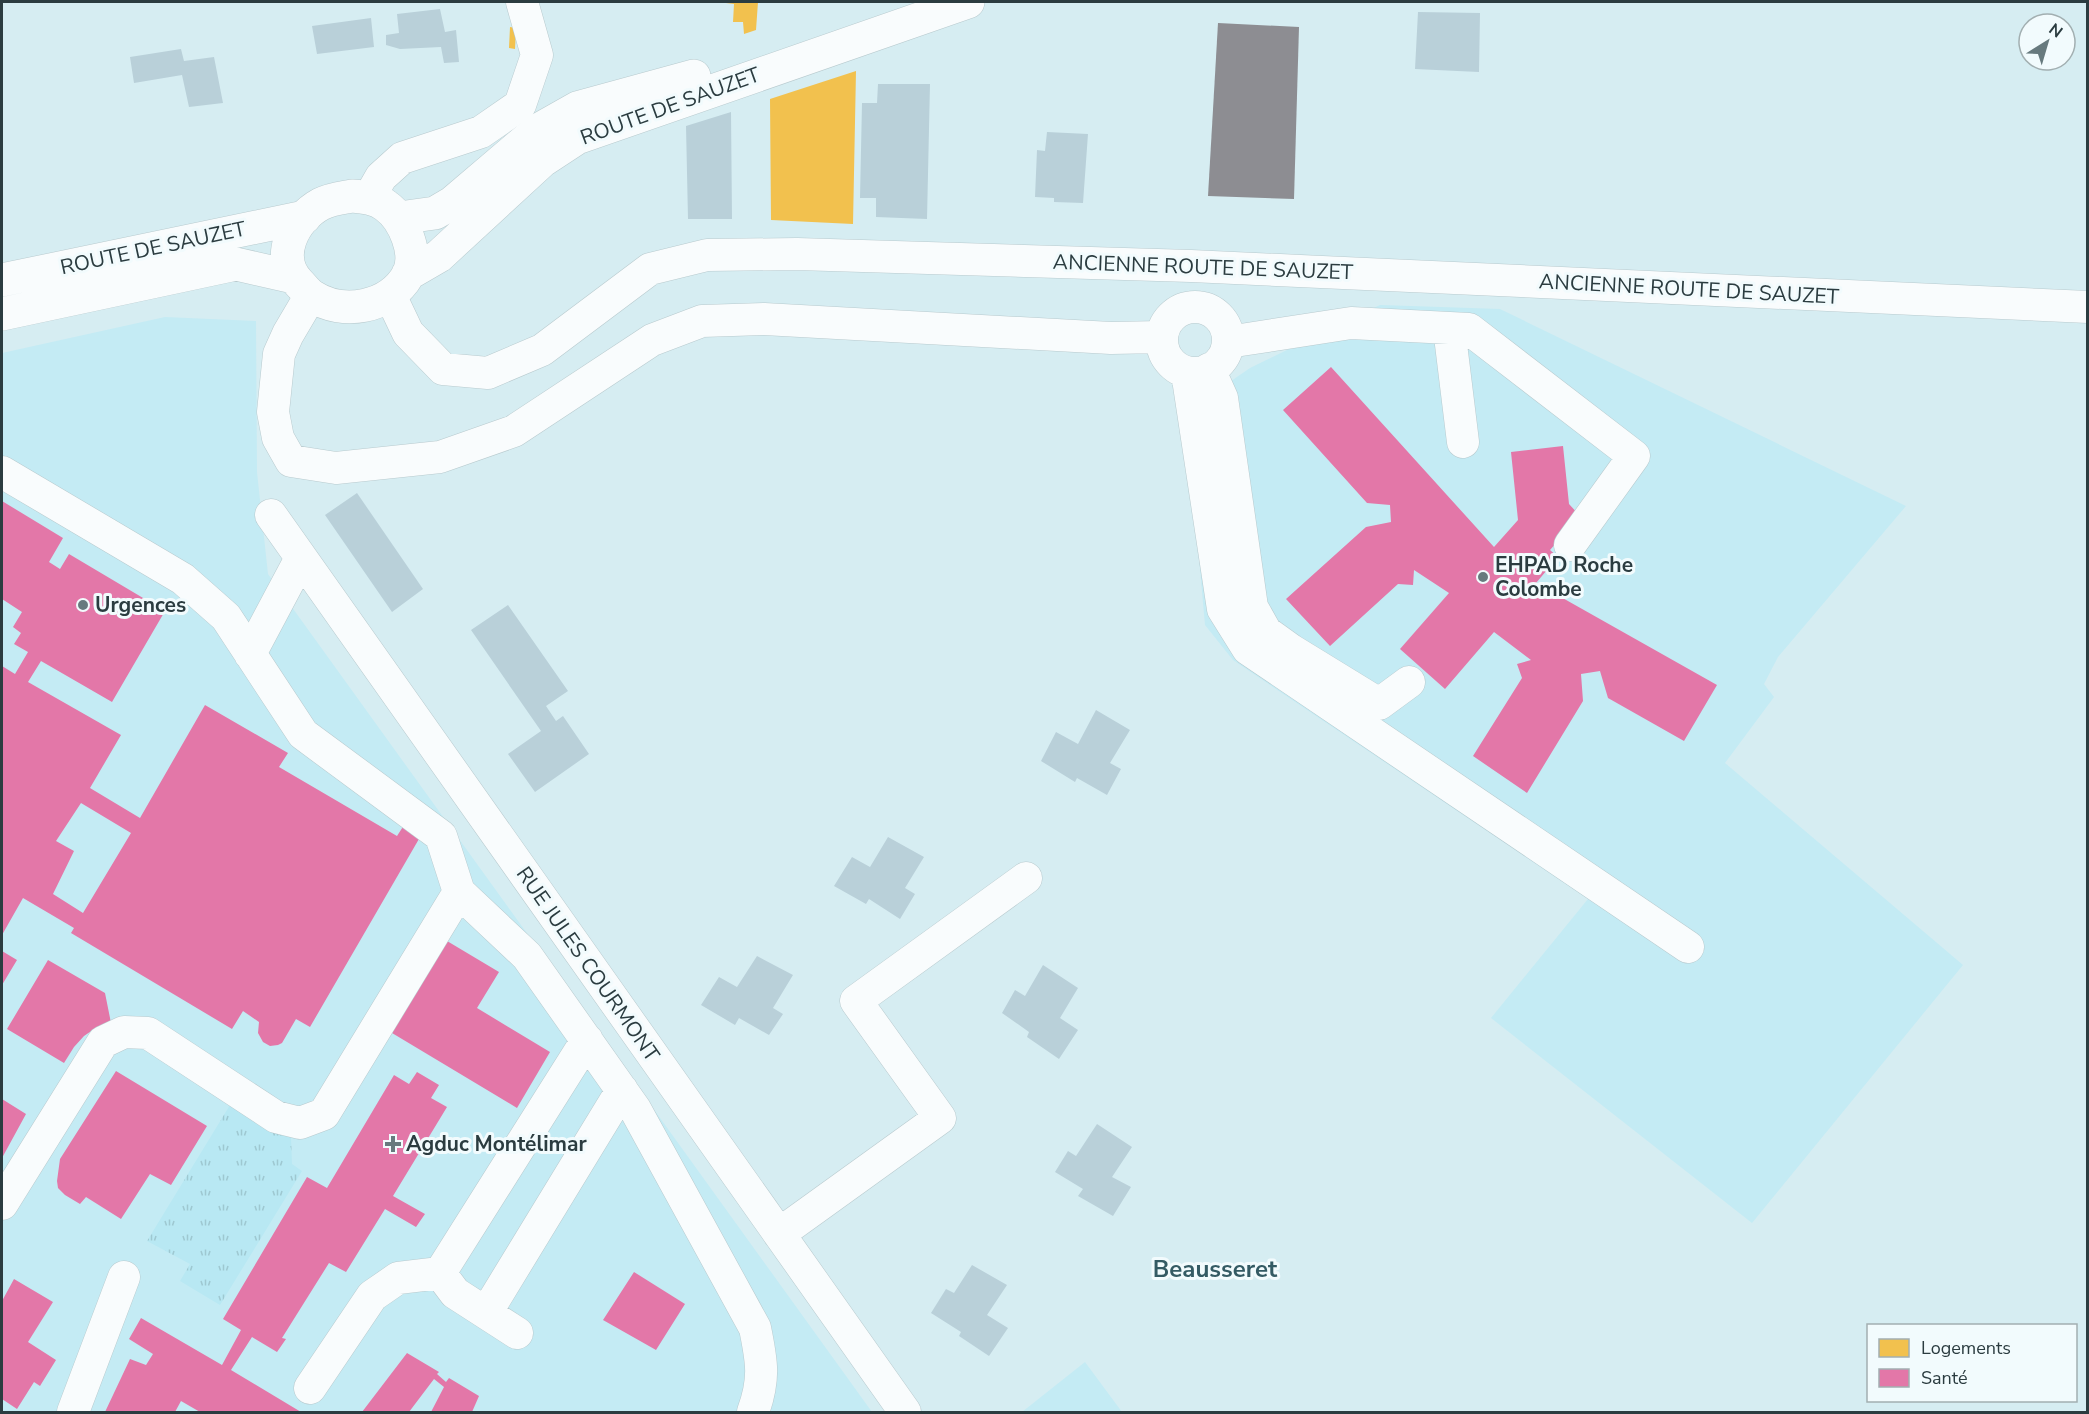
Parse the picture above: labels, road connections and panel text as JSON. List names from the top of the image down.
{
  "streets": {
    "main road": ["ROUTE DE SAUZET"],
    "street": ["ANCIENNE ROUTE DE SAUZET", "RUE JULES COURMONT"]
  },
  "crossings": [
    ["ROUTE DE SAUZET", "ANCIENNE ROUTE DE SAUZET"]
  ],
  "districts": ["Beausseret"],
  "places": {
    "other": ["EHPAD Roche Colombe", "Urgences"],
    "health": ["Agduc Montélimar"]
  },
  "legend": ["Logements", "Santé"],
  "north": "top right"
}
